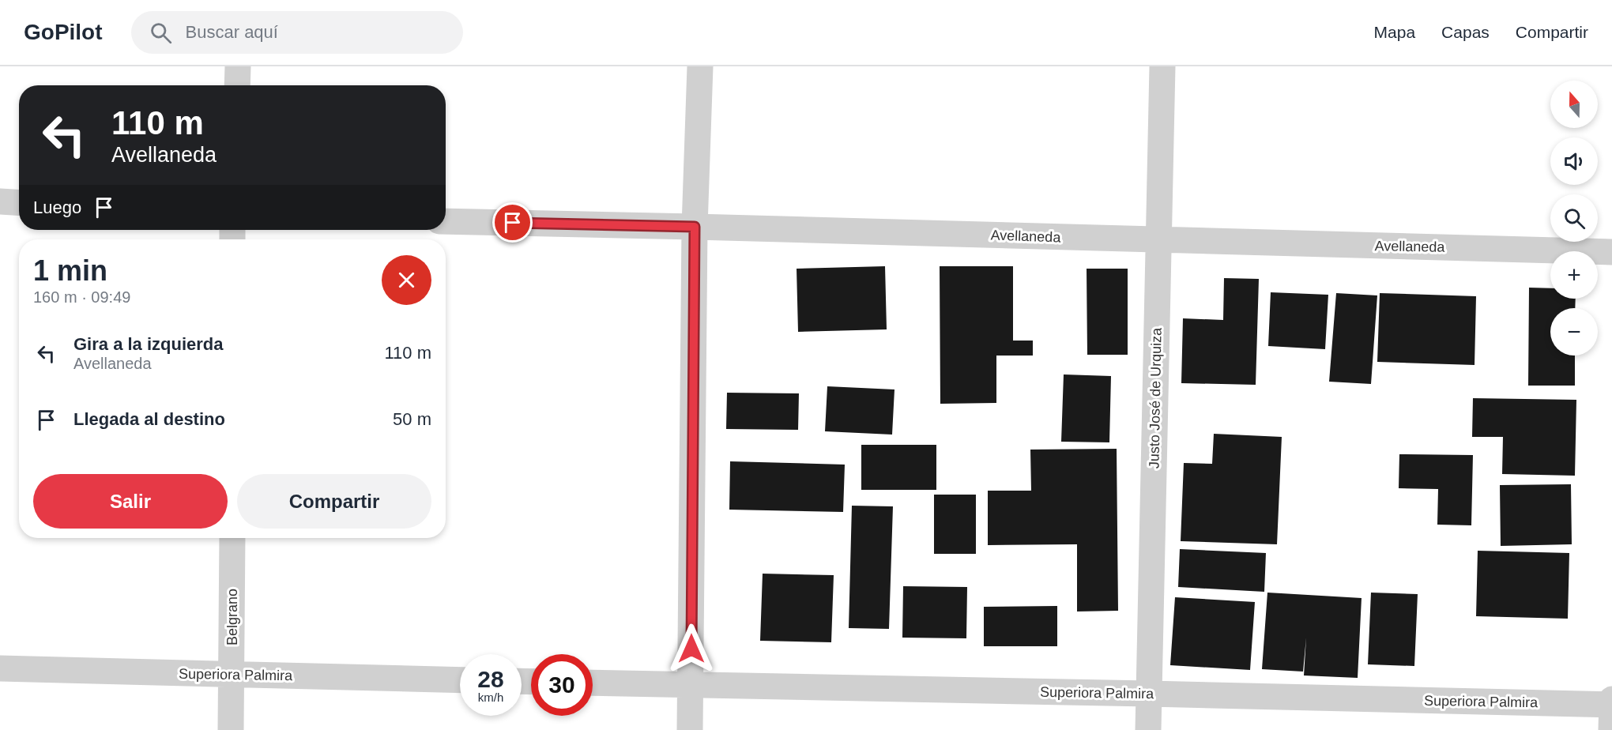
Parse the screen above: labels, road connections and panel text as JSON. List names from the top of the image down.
{
  "streets": {
    "street": [
      "Avellaneda",
      "Justo José de Urquiza",
      "Belgrano",
      "Superiora Palmira"
    ]
  },
  "crossings": [
    ["Avellaneda", "Justo José de Urquiza"],
    ["Justo José de Urquiza", "Superiora Palmira"],
    ["Belgrano", "Superiora Palmira"]
  ],
  "north": "top",
  "page": {
    "header": "GoPilot",
    "search": "Buscar aquí",
    "nav": ["Mapa", "Capas", "Compartir"],
    "map_buttons": ["+", "−"],
    "turn": ["110 m", "Avellaneda"],
    "then": "Luego",
    "heading": ["1 min", "160 m · 09:49"],
    "list": [
      {
        "name": "Gira a la izquierda",
        "note": "Avellaneda",
        "value": "110 m"
      },
      {
        "name": "Llegada al destino",
        "value": "50 m"
      }
    ],
    "buttons": ["Salir", "Compartir"],
    "speed": "28 km/h",
    "limit": "30"
  }
}
